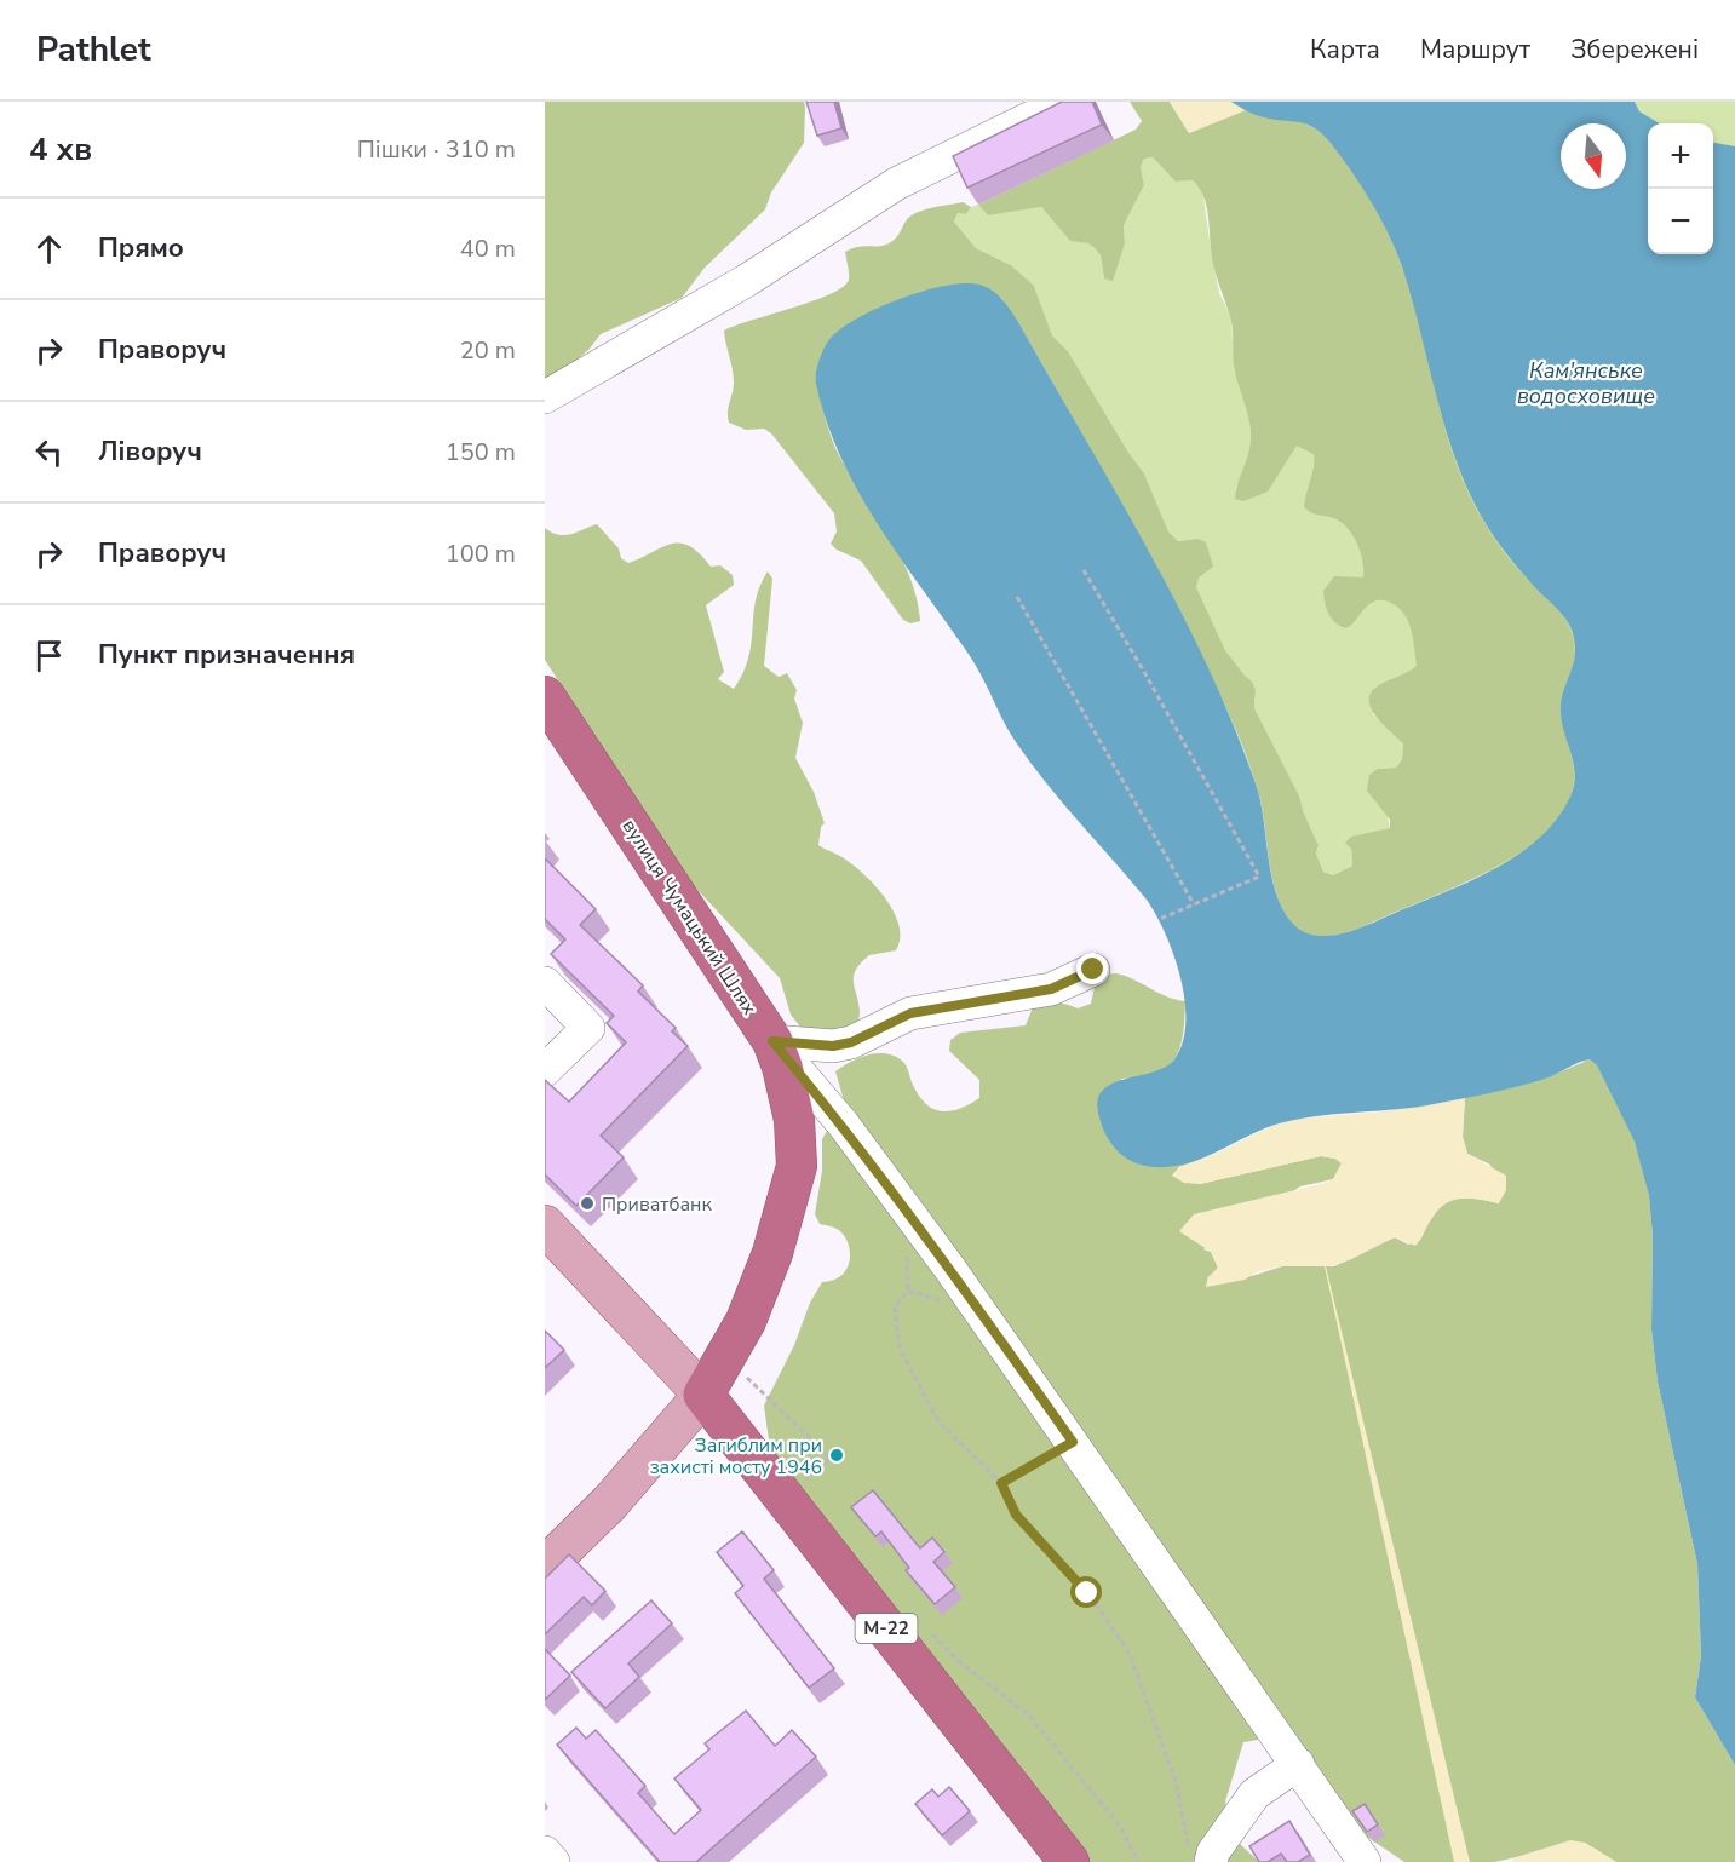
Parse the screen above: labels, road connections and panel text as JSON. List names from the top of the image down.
{
  "streets": {
    "highway": ["вулиця Чумацький Шлях", "М-22"]
  },
  "crossings": [
    ["вулиця Чумацький Шлях", "М-22"]
  ],
  "water": ["Кам'янське водосховище"],
  "places": ["Приватбанк", "Загиблим при захисті мосту 1946"],
  "north": "bottom",
  "page": {
    "header": "Pathlet",
    "nav": ["Карта", "Маршрут", "Збережені"],
    "heading": ["4 хв", "Пішки · 310 m"],
    "map_buttons": ["+", "−"],
    "list": [
      ["Прямо", "40 m"],
      ["Праворуч", "20 m"],
      ["Ліворуч", "150 m"],
      ["Праворуч", "100 m"],
      "Пункт призначення"
    ]
  }
}
